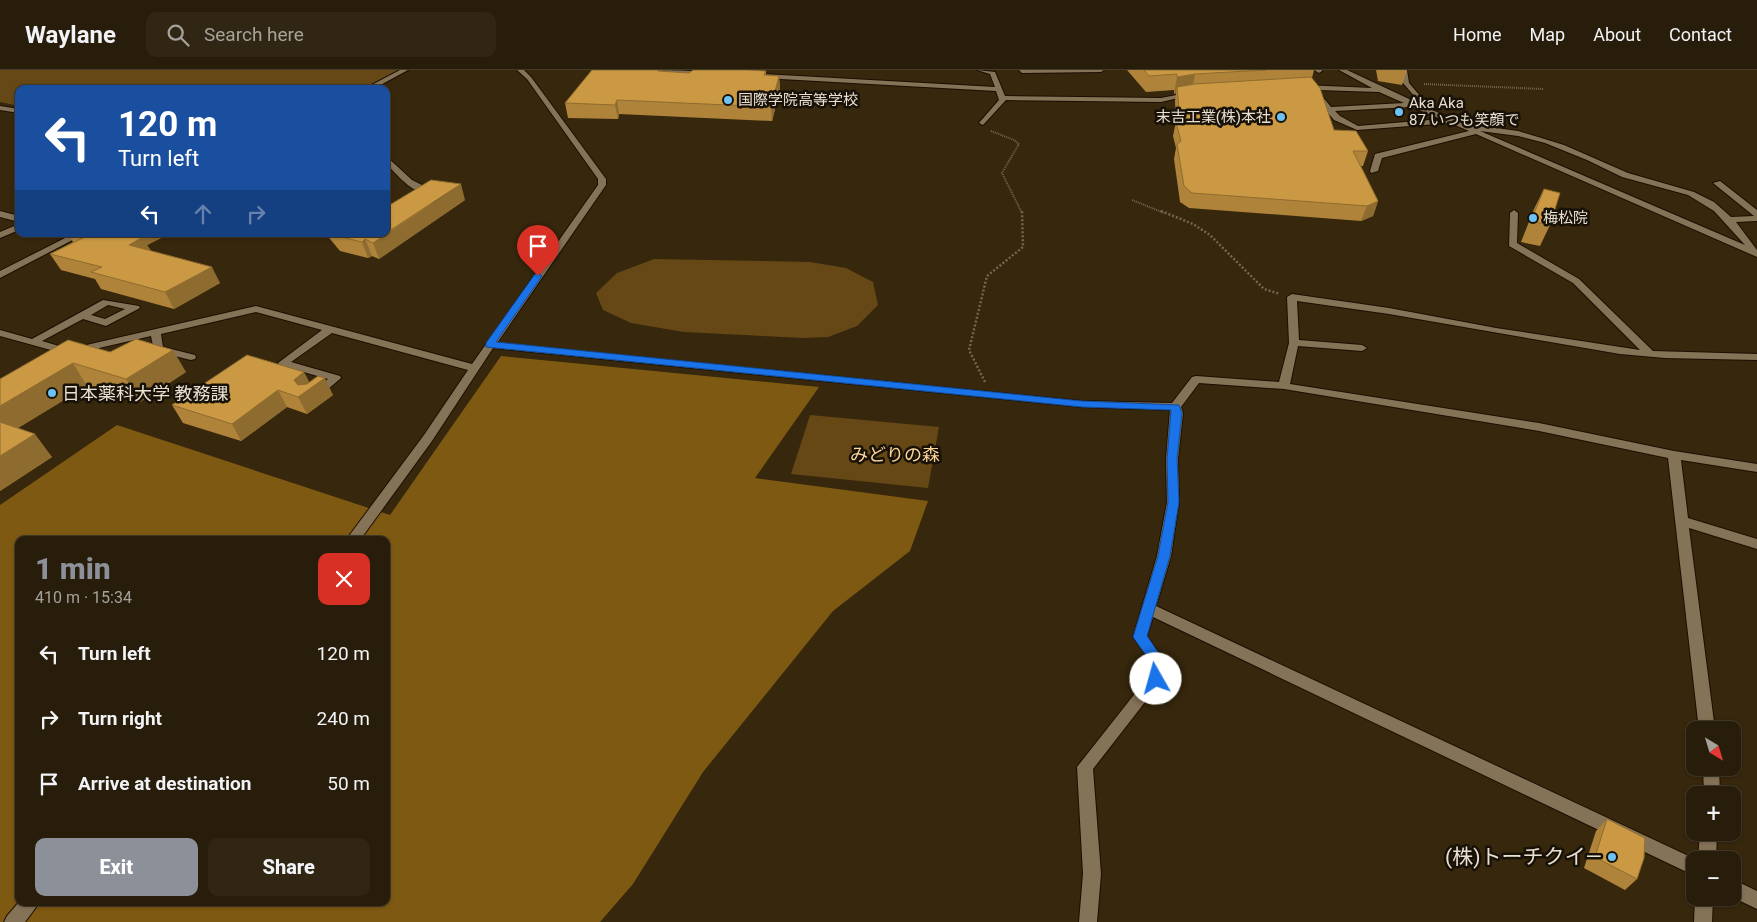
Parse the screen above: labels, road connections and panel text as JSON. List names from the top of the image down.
{
  "parks": ["みどりの森"],
  "places": [
    "国際学院高等学校",
    "Aka Aka 87 いつも笑顔で",
    "末吉工業(株)本社",
    "梅松院",
    "日本薬科大学 教務課",
    "(株)トーチクイ―"
  ],
  "north": "bottom right",
  "page": {
    "header": "Waylane",
    "search": "Search here",
    "nav": [
      "Home",
      "Map",
      "About",
      "Contact"
    ],
    "turn": ["120 m", "Turn left"],
    "heading": ["1 min", "410 m · 15:34"],
    "list": [
      {
        "name": "Turn left",
        "value": "120 m"
      },
      {
        "name": "Turn right",
        "value": "240 m"
      },
      {
        "name": "Arrive at destination",
        "value": "50 m"
      }
    ],
    "map_buttons": ["+", "−"],
    "buttons": ["Exit", "Share"]
  }
}
